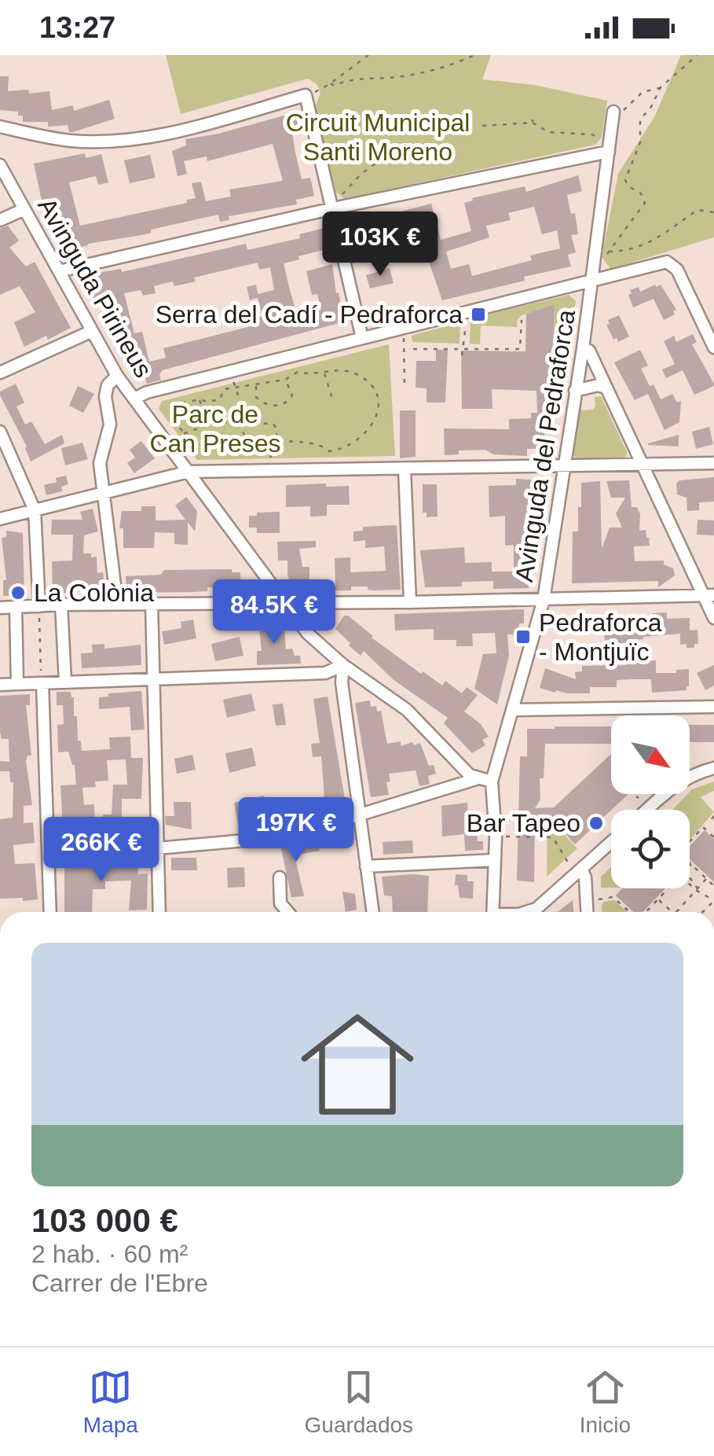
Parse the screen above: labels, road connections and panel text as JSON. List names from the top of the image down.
{
  "streets": {
    "street": ["Avinguda Pirineus", "Avinguda del Pedraforca"]
  },
  "parks": ["Circuit Municipal Santi Moreno", "Parc de Can Preses"],
  "places": {
    "transit": ["Serra del Cadí - Pedraforca", "Pedraforca - Montjuïc"],
    "other": ["La Colònia", "Bar Tapeo"]
  },
  "north": "bottom right",
  "page": {
    "status": "13:27",
    "price": [
      "103K €",
      "84.5K €",
      "197K €",
      "266K €"
    ],
    "list": [
      {
        "name": "103 000 €",
        "note": "2 hab. · 60 m² · Carrer de l'Ebre"
      }
    ],
    "tabs": ["Mapa", "Guardados", "Inicio"]
  }
}
